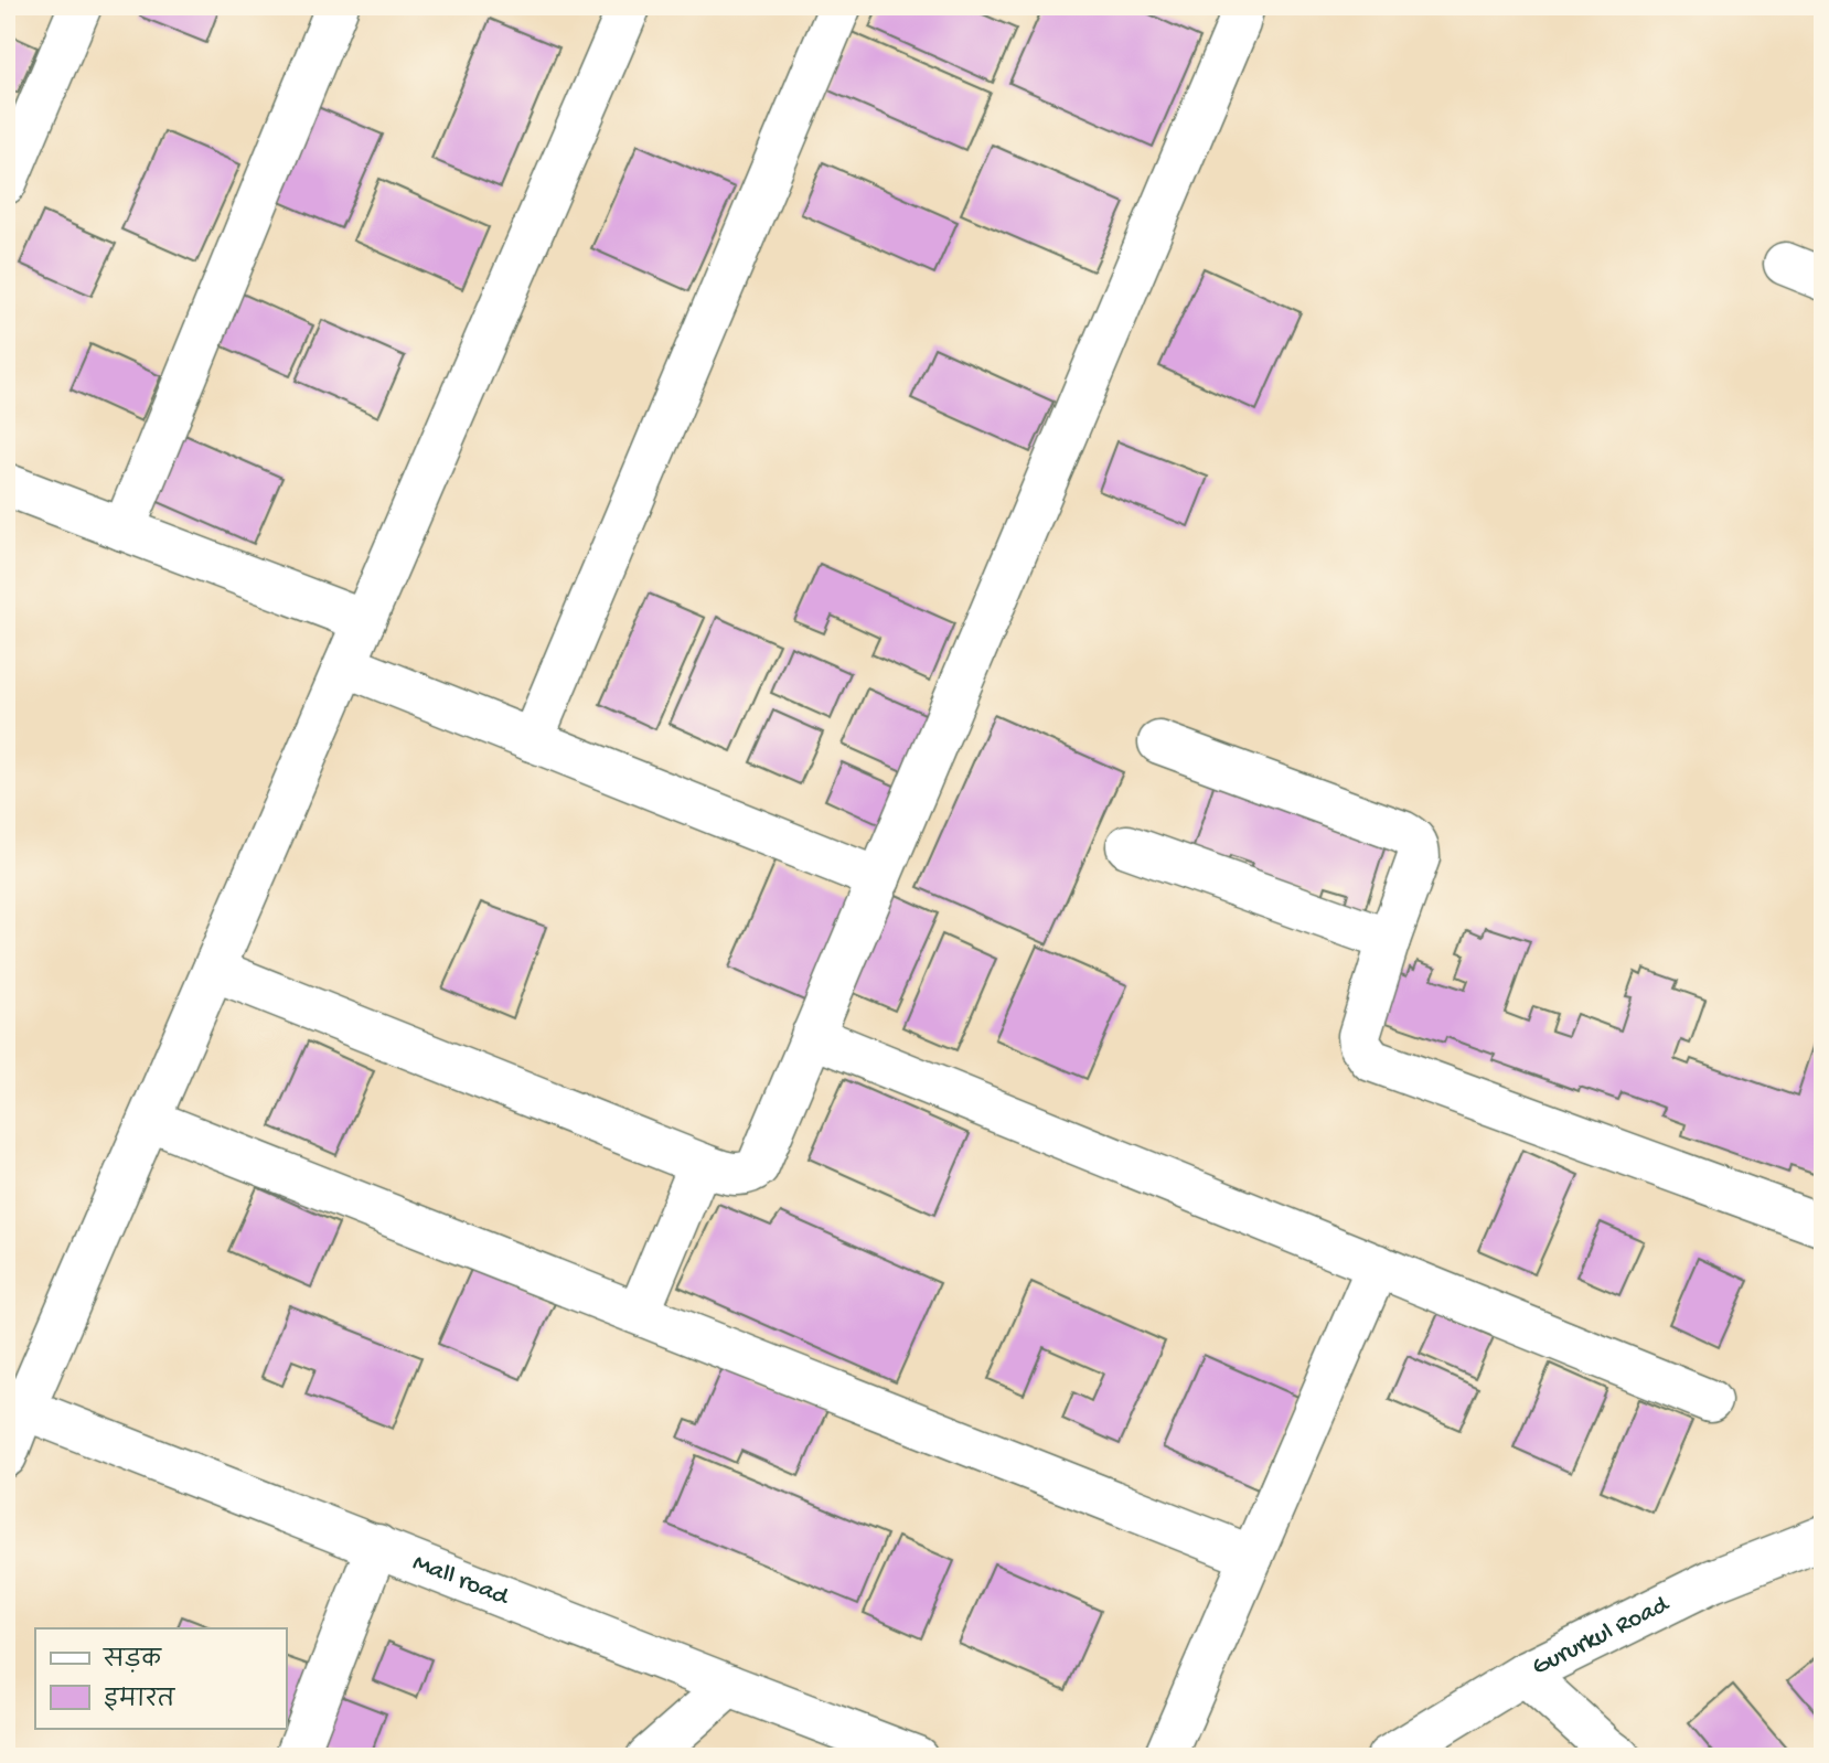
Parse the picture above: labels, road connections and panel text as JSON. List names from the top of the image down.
{
  "streets": {
    "street": ["Mall road", "Gururkul Road"]
  },
  "legend": ["सड़क", "इमारत"]
}
